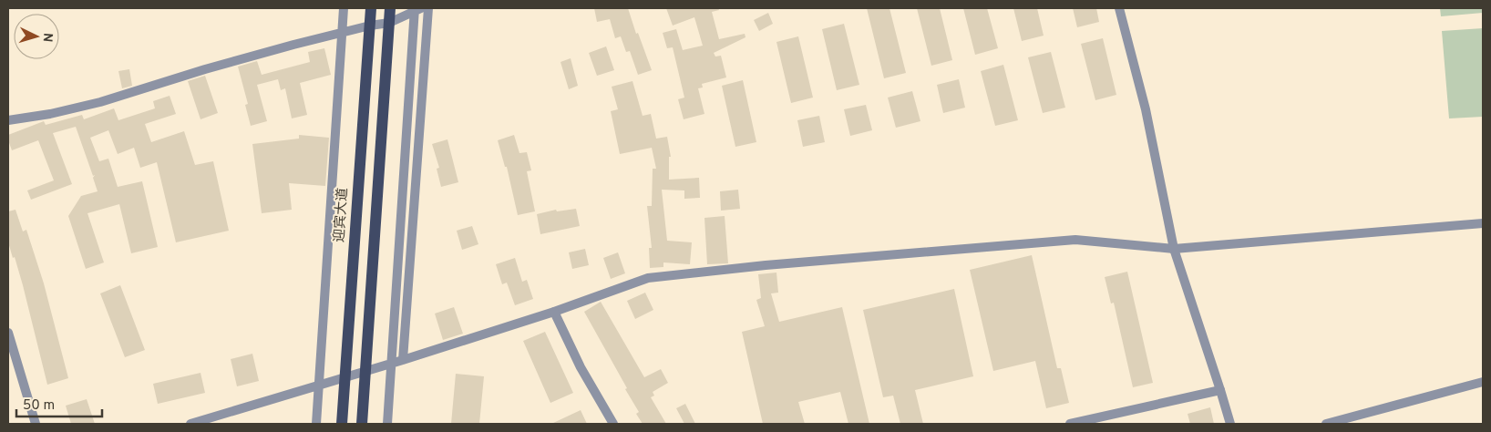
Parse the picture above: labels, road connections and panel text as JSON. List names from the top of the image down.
{
  "streets": {
    "main road": ["迎宾大道"]
  },
  "scale_bar": "50 m",
  "north": "right"
}
